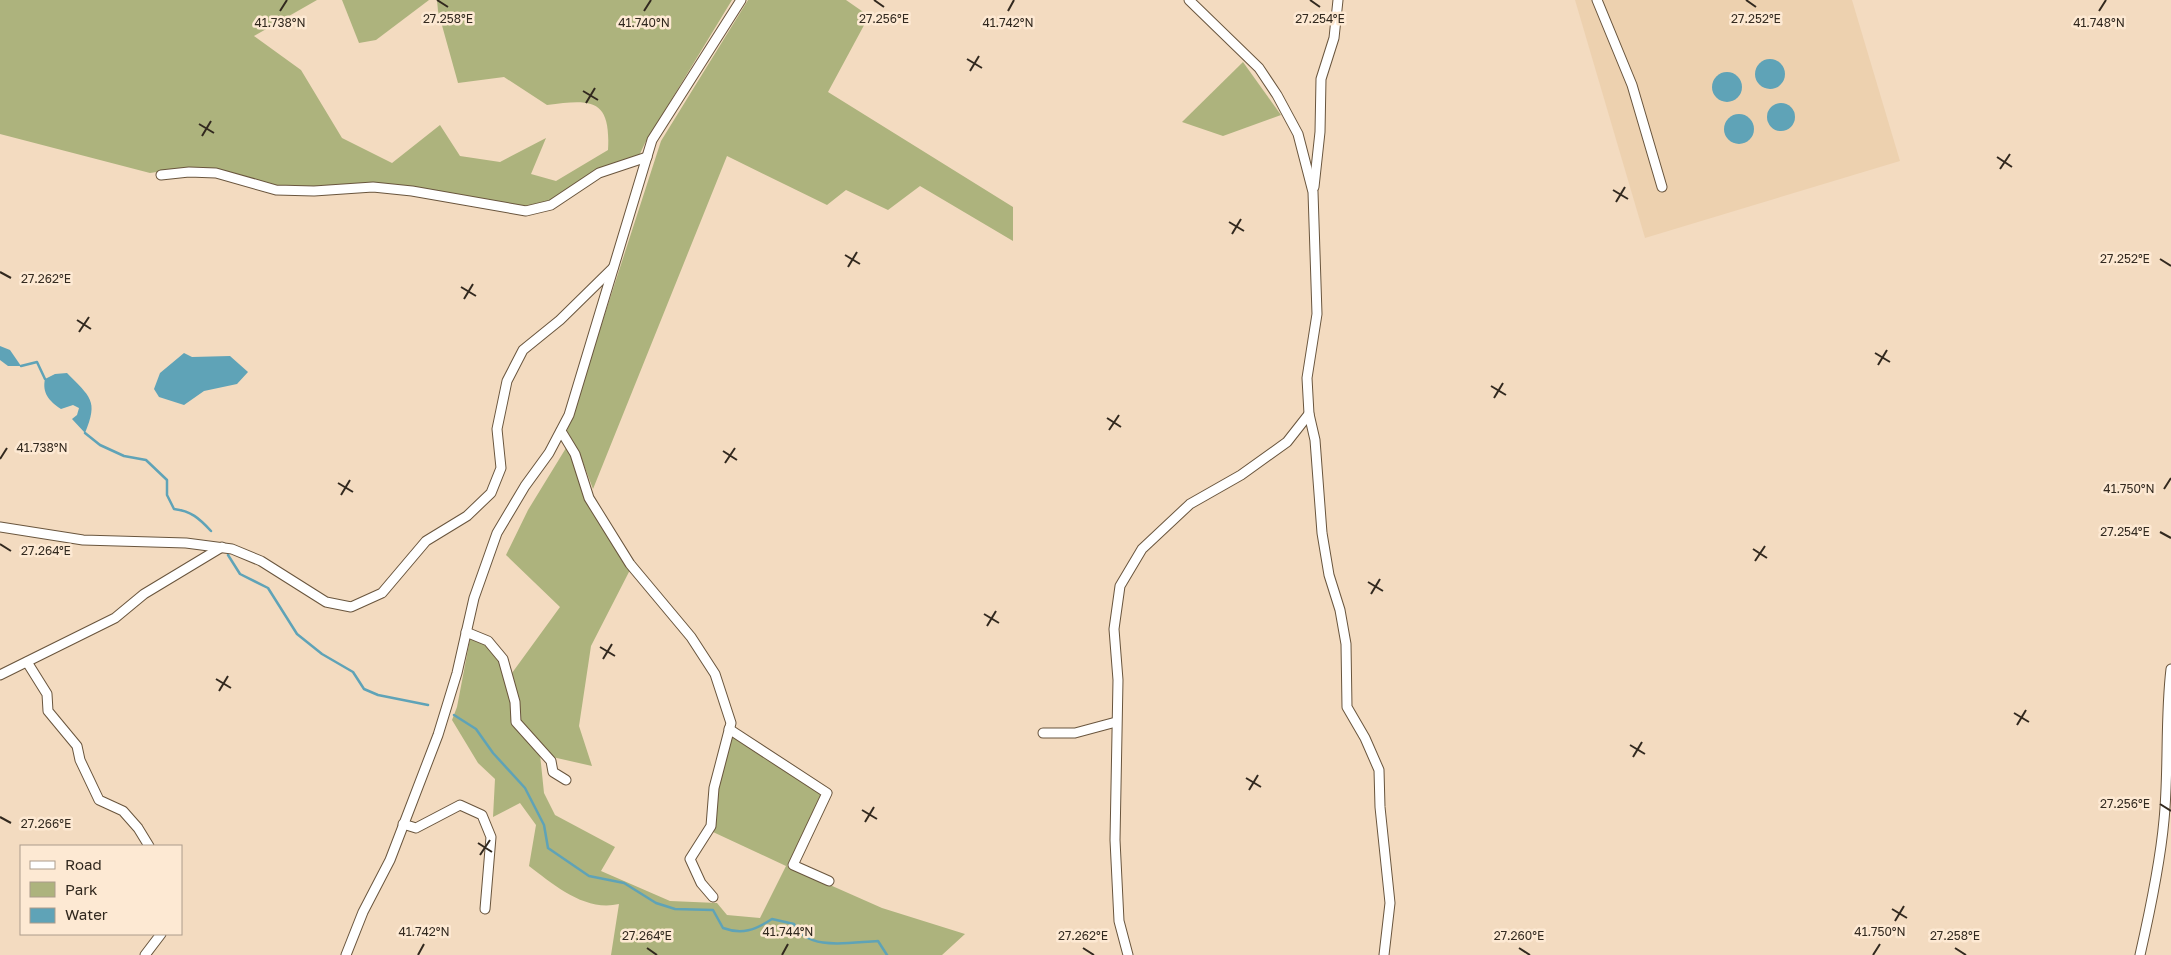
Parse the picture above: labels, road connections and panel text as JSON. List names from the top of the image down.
{
  "legend": ["Road", "Park", "Water"],
  "coordinates": [
    "27.258°E",
    "27.256°E",
    "27.254°E",
    "27.252°E",
    "41.738°N",
    "41.740°N",
    "41.742°N",
    "41.748°N",
    "27.262°E",
    "41.750°N",
    "27.264°E",
    "27.266°E",
    "41.744°N",
    "27.260°E"
  ]
}
